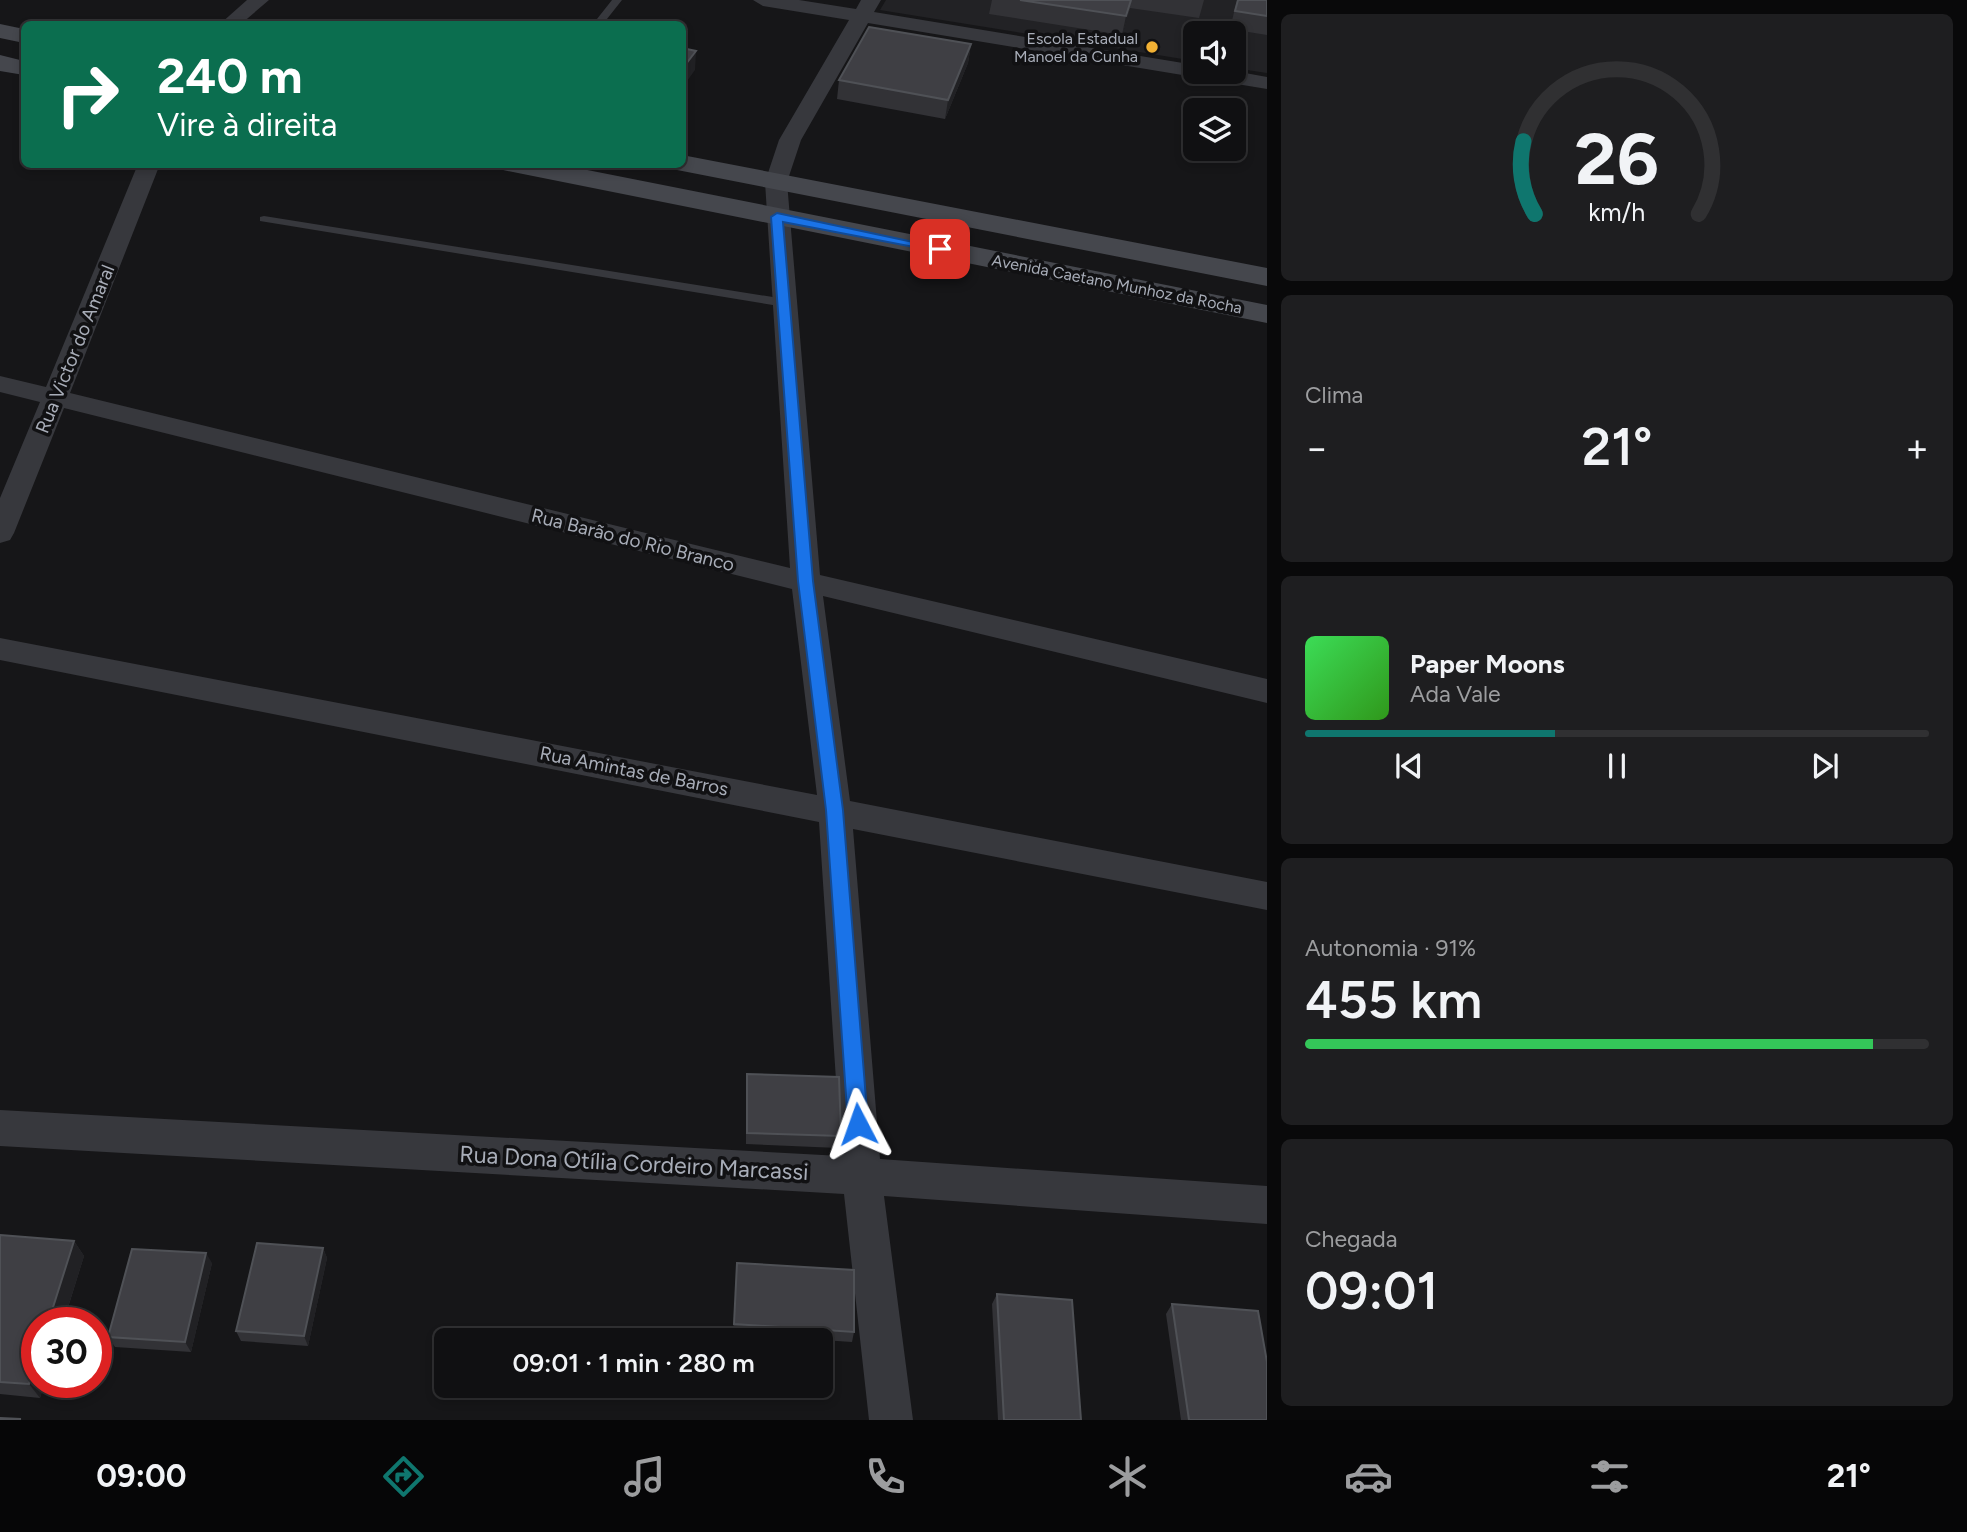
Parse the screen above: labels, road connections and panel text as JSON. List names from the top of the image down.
{
  "streets": {
    "main road": ["Avenida Caetano Munhoz da Rocha"],
    "street": [
      "Rua Victor do Amaral",
      "Rua Barão do Rio Branco",
      "Rua Amintas de Barros",
      "Rua Dona Otília Cordeiro Marcassi"
    ]
  },
  "crossings": [
    ["Rua Victor do Amaral", "Rua Barão do Rio Branco"]
  ],
  "places": ["Escola Estadual Manoel da Cunha"],
  "page": {
    "turn": ["240 m", "Vire à direita"],
    "tile": [
      "Clima",
      ["Autonomia · 91%", "455 km"],
      ["Chegada", "09:01"]
    ],
    "heat": ["−", "21°", "+"],
    "song": ["Paper Moons", "Ada Vale"],
    "limit": "30",
    "trip": "09:01 · 1 min · 280 m",
    "tabs": ["09:00", "21°"],
    "gauge": ["26", "km/h"]
  }
}
